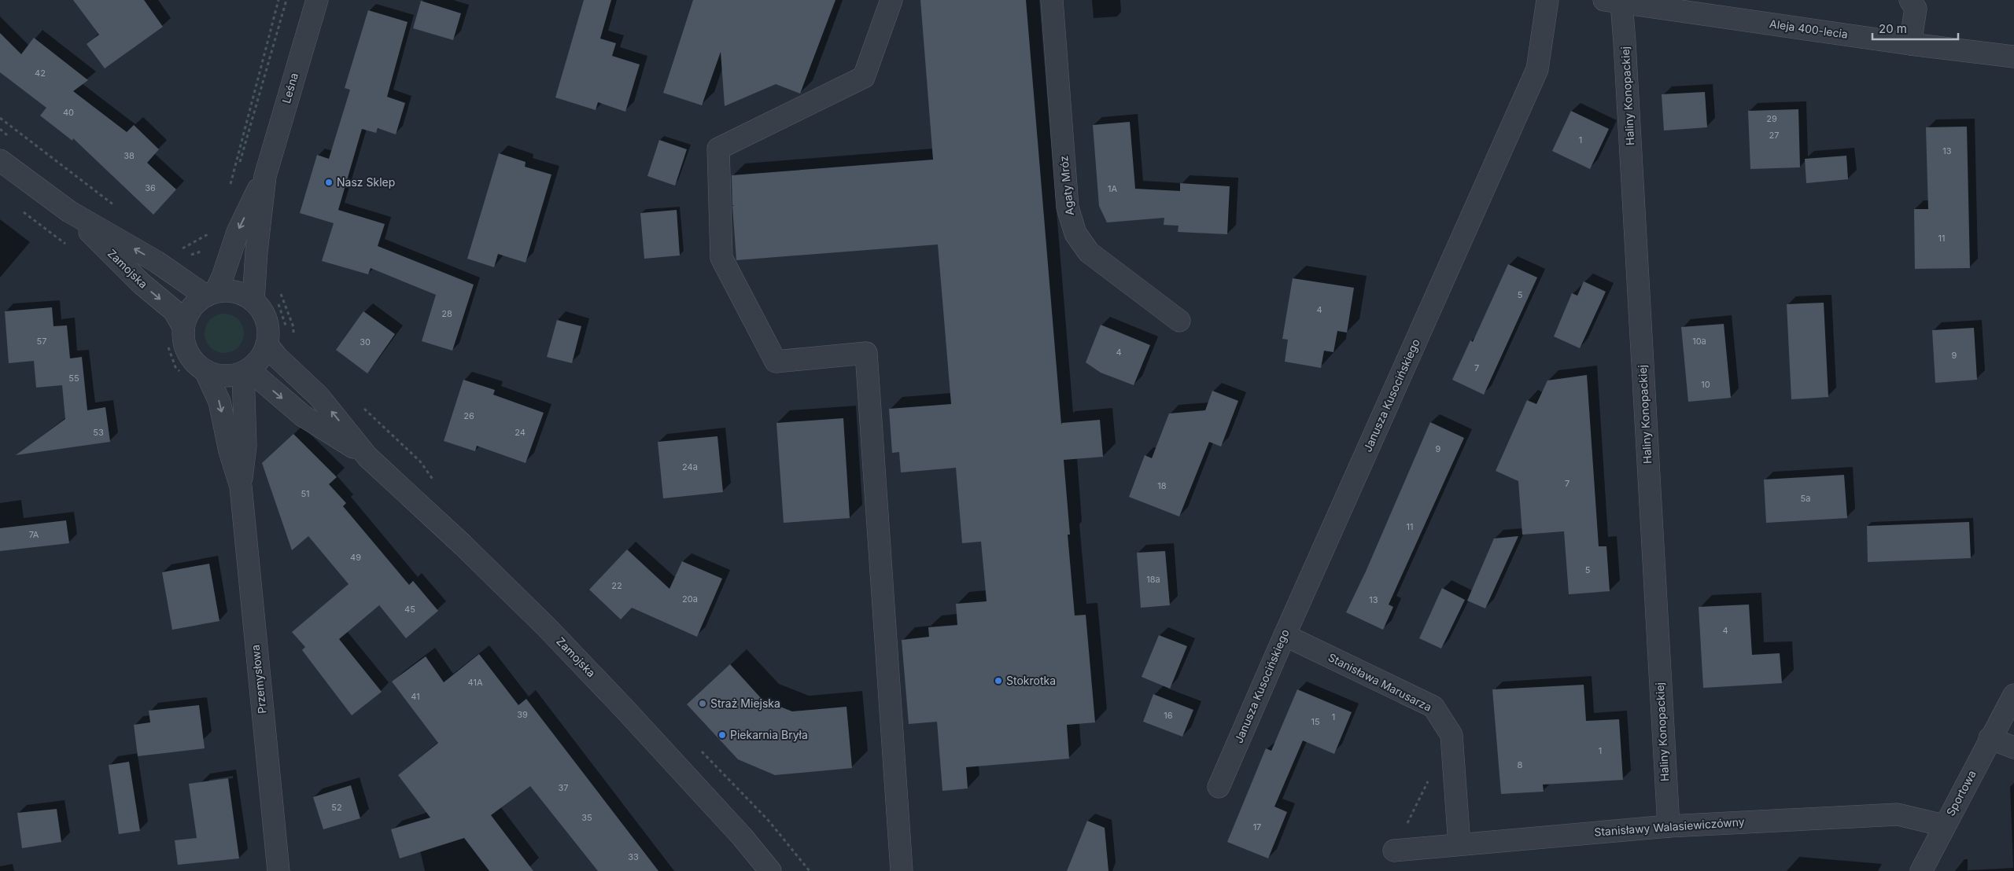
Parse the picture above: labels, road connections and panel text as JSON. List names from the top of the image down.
{
  "streets": {
    "street": [
      "Aleja 400-lecia",
      "Leśna",
      "Haliny Konopackiej",
      "Agaty Mróz",
      "Zamojska",
      "Janusza Kusocińskiego",
      "Przemysłowa",
      "Stanisława Marusarza",
      "Sportowa",
      "Stanisławy Walasiewiczówny"
    ]
  },
  "crossings": [
    ["Aleja 400-lecia", "Haliny Konopackiej"],
    ["Leśna", "Zamojska"],
    ["Leśna", "Przemysłowa"],
    ["Haliny Konopackiej", "Stanisławy Walasiewiczówny"],
    ["Zamojska", "Przemysłowa"],
    ["Janusza Kusocińskiego", "Stanisława Marusarza"],
    ["Stanisława Marusarza", "Stanisławy Walasiewiczówny"],
    ["Sportowa", "Stanisławy Walasiewiczówny"]
  ],
  "places": [
    "Nasz Sklep",
    "Stokrotka",
    "Straż Miejska",
    "Piekarnia Bryła"
  ],
  "house_numbers": [
    "42",
    "40",
    "29",
    "27",
    "1",
    "13",
    "38",
    "36",
    "1A",
    "11",
    "5",
    "4",
    "28",
    "57",
    "10a",
    "30",
    "4",
    "9",
    "7",
    "55",
    "10",
    "26",
    "53",
    "24",
    "9",
    "24a",
    "7",
    "18",
    "51",
    "5a",
    "11",
    "7A",
    "49",
    "5",
    "18a",
    "22",
    "20a",
    "13",
    "45",
    "4",
    "41A",
    "41",
    "39",
    "16",
    "1",
    "15",
    "1",
    "8",
    "37",
    "52",
    "35",
    "17",
    "33"
  ],
  "scale_bar": "20 m"
}
